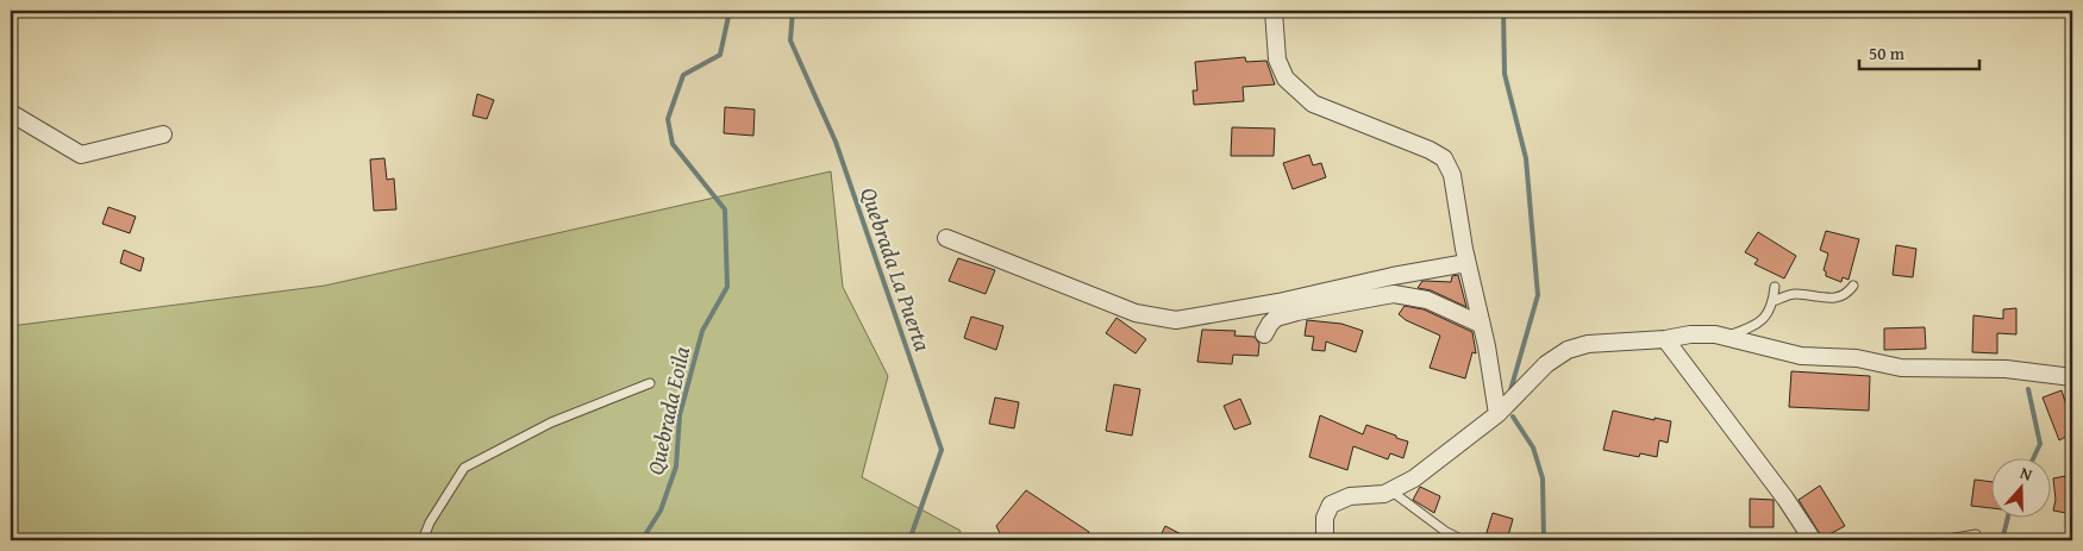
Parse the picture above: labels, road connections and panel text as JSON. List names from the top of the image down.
{
  "water": ["Quebrada La Puerta", "Quebrada Eoila"],
  "scale_bar": "50 m",
  "north": "top"
}
